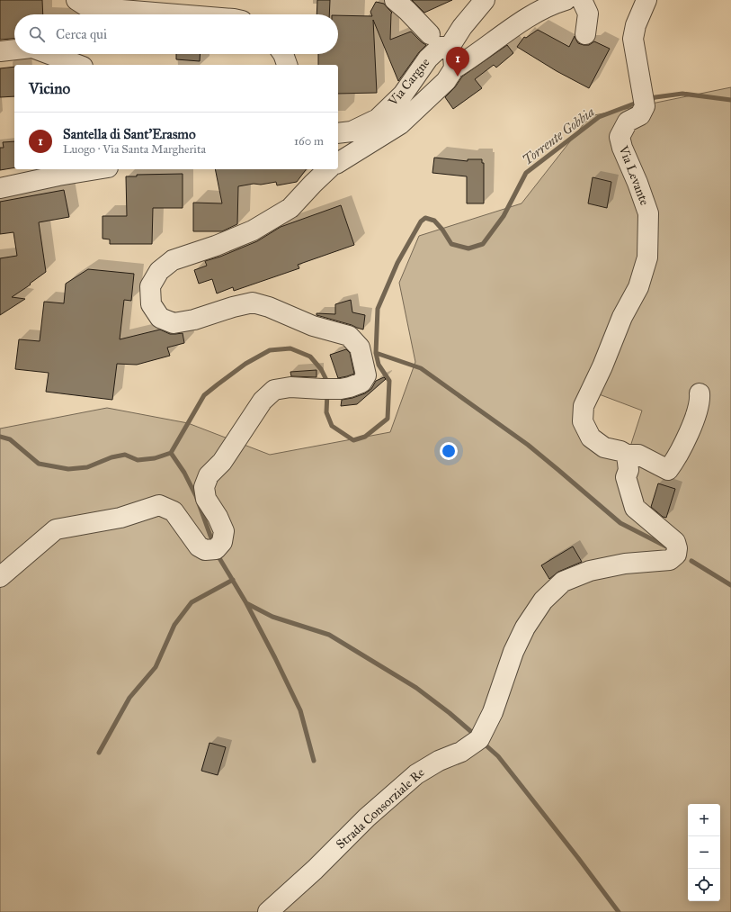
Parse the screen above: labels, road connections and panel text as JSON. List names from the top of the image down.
{
  "streets": {
    "street": ["Via Cargne", "Via Levante", "Strada Consorziale Re"]
  },
  "crossings": [
    ["Via Levante", "Strada Consorziale Re"]
  ],
  "water": ["Torrente Gobbia"],
  "page": {
    "search": "Cerca qui",
    "pins": "1",
    "heading": "Vicino",
    "list": [
      {
        "mark": "1",
        "name": "Santella di Sant'Erasmo",
        "note": "Luogo · Via Santa Margherita",
        "value": "160 m"
      }
    ],
    "map_buttons": ["+", "−"]
  }
}
